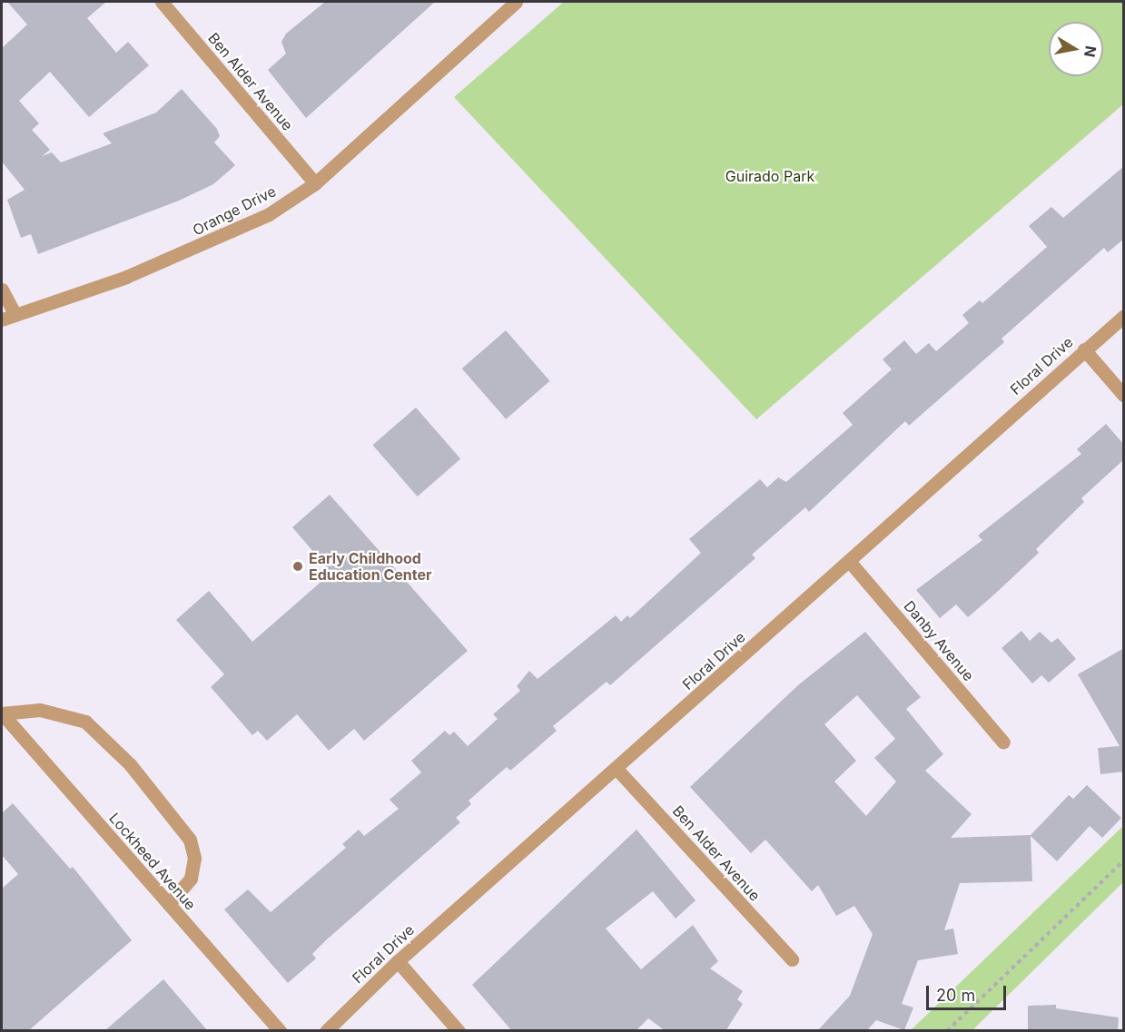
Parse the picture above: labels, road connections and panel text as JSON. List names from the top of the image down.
{
  "streets": {
    "street": [
      "Ben Alder Avenue",
      "Orange Drive",
      "Floral Drive",
      "Danby Avenue",
      "Lockheed Avenue"
    ]
  },
  "crossings": [
    ["Ben Alder Avenue", "Orange Drive"],
    ["Ben Alder Avenue", "Floral Drive"],
    ["Floral Drive", "Danby Avenue"]
  ],
  "parks": ["Guirado Park"],
  "places": ["Early Childhood Education Center"],
  "scale_bar": "20 m",
  "north": "right"
}
